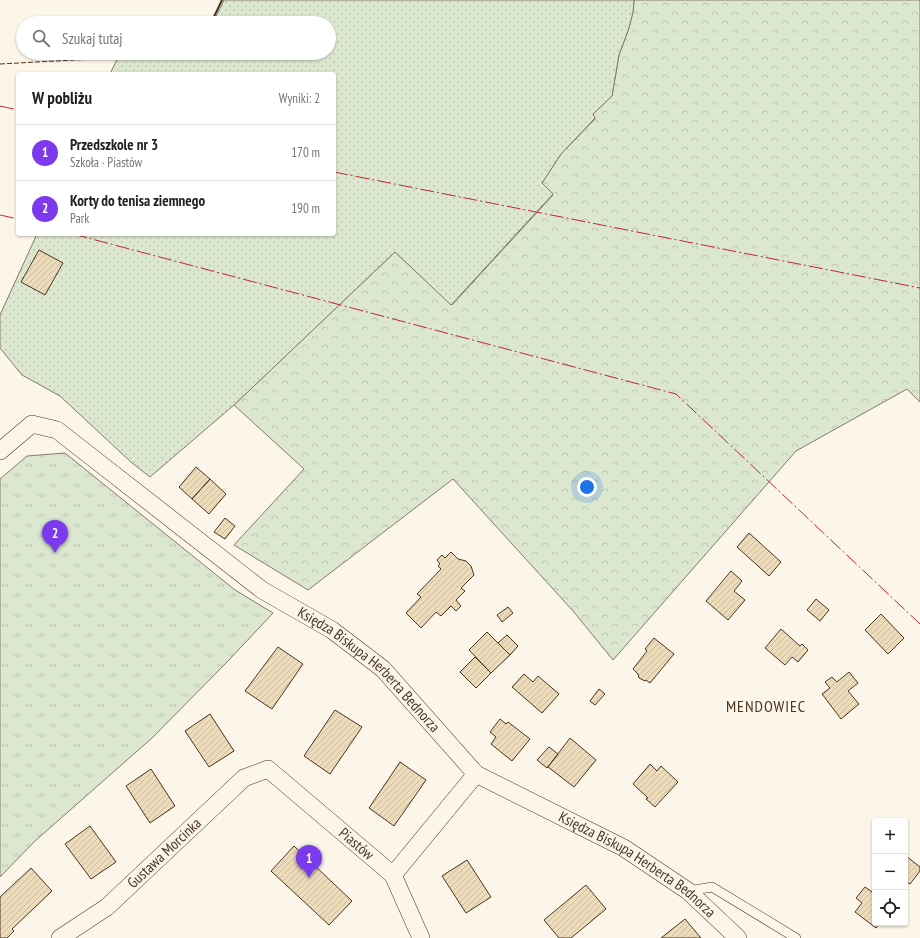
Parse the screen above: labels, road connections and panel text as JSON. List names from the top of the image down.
{
  "streets": {
    "street": ["Księdza Biskupa Herberta Bednorza", "Piastów", "Gustawa Morcinka"]
  },
  "crossings": [
    ["Piastów", "Gustawa Morcinka"]
  ],
  "districts": ["MENDOWIEC"],
  "page": {
    "search": "Szukaj tutaj",
    "heading": ["W pobliżu", "Wyniki: 2"],
    "list": [
      {
        "mark": "1",
        "name": "Przedszkole nr 3",
        "note": "Szkoła · Piastów",
        "value": "170 m"
      },
      {
        "mark": "2",
        "name": "Korty do tenisa ziemnego",
        "note": "Park",
        "value": "190 m"
      }
    ],
    "pins": ["2", "1"],
    "map_buttons": ["+", "−"]
  }
}
